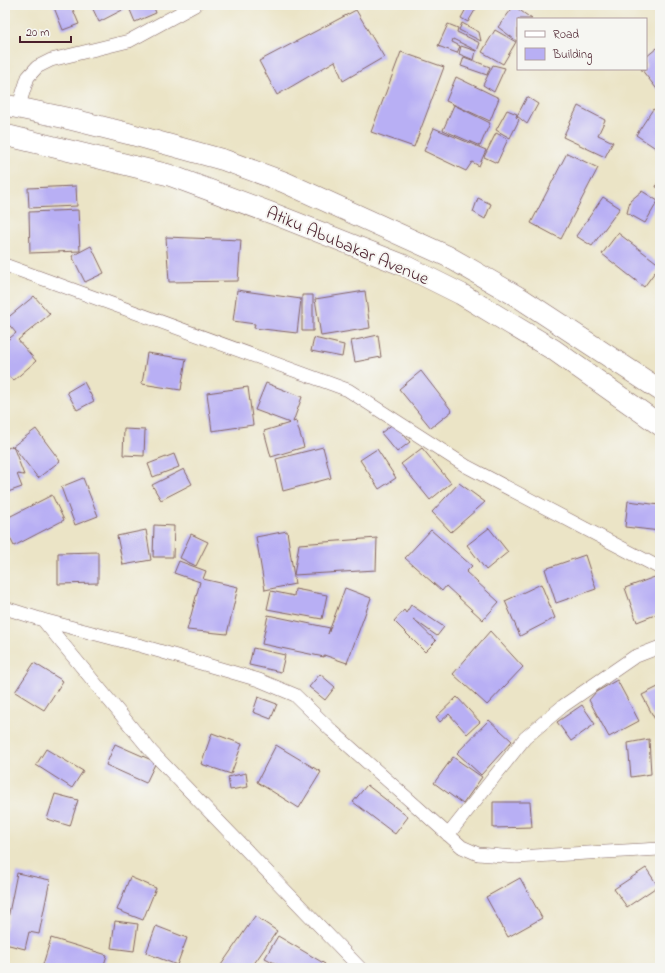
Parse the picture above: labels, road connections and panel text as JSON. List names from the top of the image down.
{
  "streets": {
    "main road": ["Atiku Abubakar Avenue"]
  },
  "legend": ["Road", "Building"],
  "scale_bar": "20 m"
}
